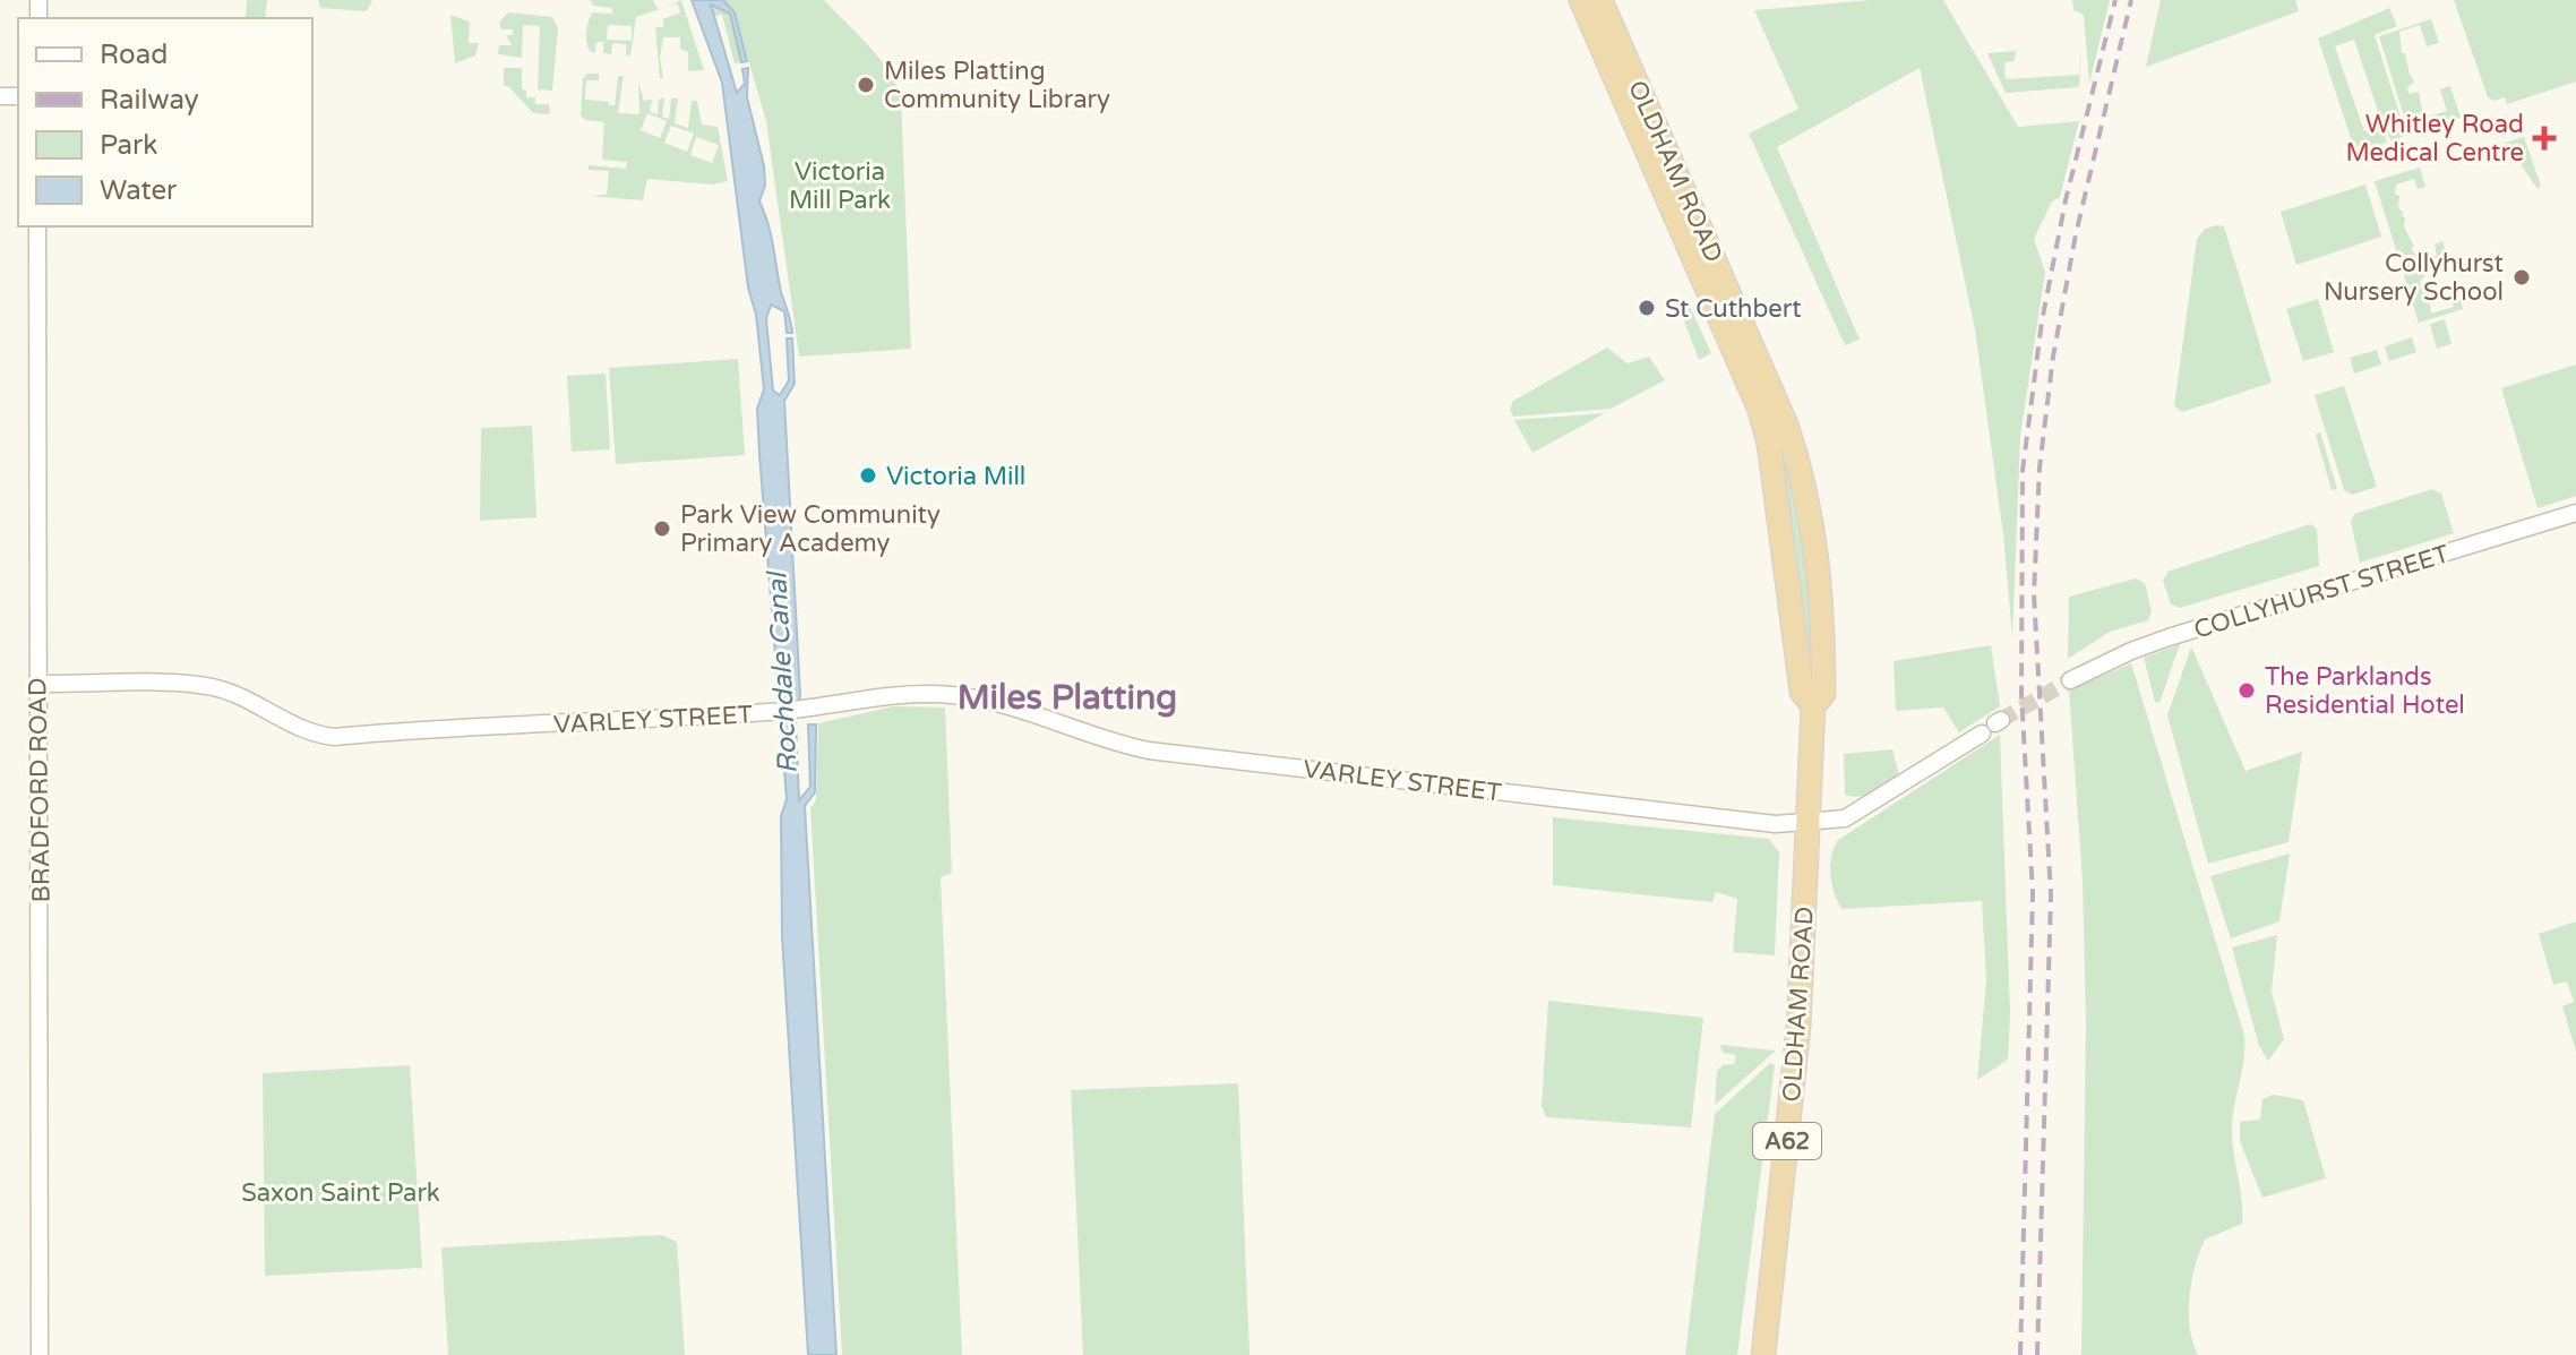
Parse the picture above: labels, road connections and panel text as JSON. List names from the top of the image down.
{
  "streets": {
    "highway": ["OLDHAM ROAD", "A62"],
    "street": ["COLLYHURST STREET", "VARLEY STREET", "BRADFORD ROAD"]
  },
  "crossings": [
    ["OLDHAM ROAD", "VARLEY STREET"],
    ["VARLEY STREET", "BRADFORD ROAD"]
  ],
  "districts": ["Miles Platting"],
  "water": ["Rochdale Canal"],
  "parks": ["Victoria Mill Park", "Saxon Saint Park"],
  "places": {
    "other": [
      "Miles Platting Community Library",
      "Collyhurst Nursery School",
      "St Cuthbert",
      "Victoria Mill",
      "Park View Community Primary Academy",
      "The Parklands Residential Hotel"
    ],
    "health": ["Whitley Road Medical Centre"]
  },
  "legend": [
    "Road",
    "Railway",
    "Park",
    "Water"
  ]
}
